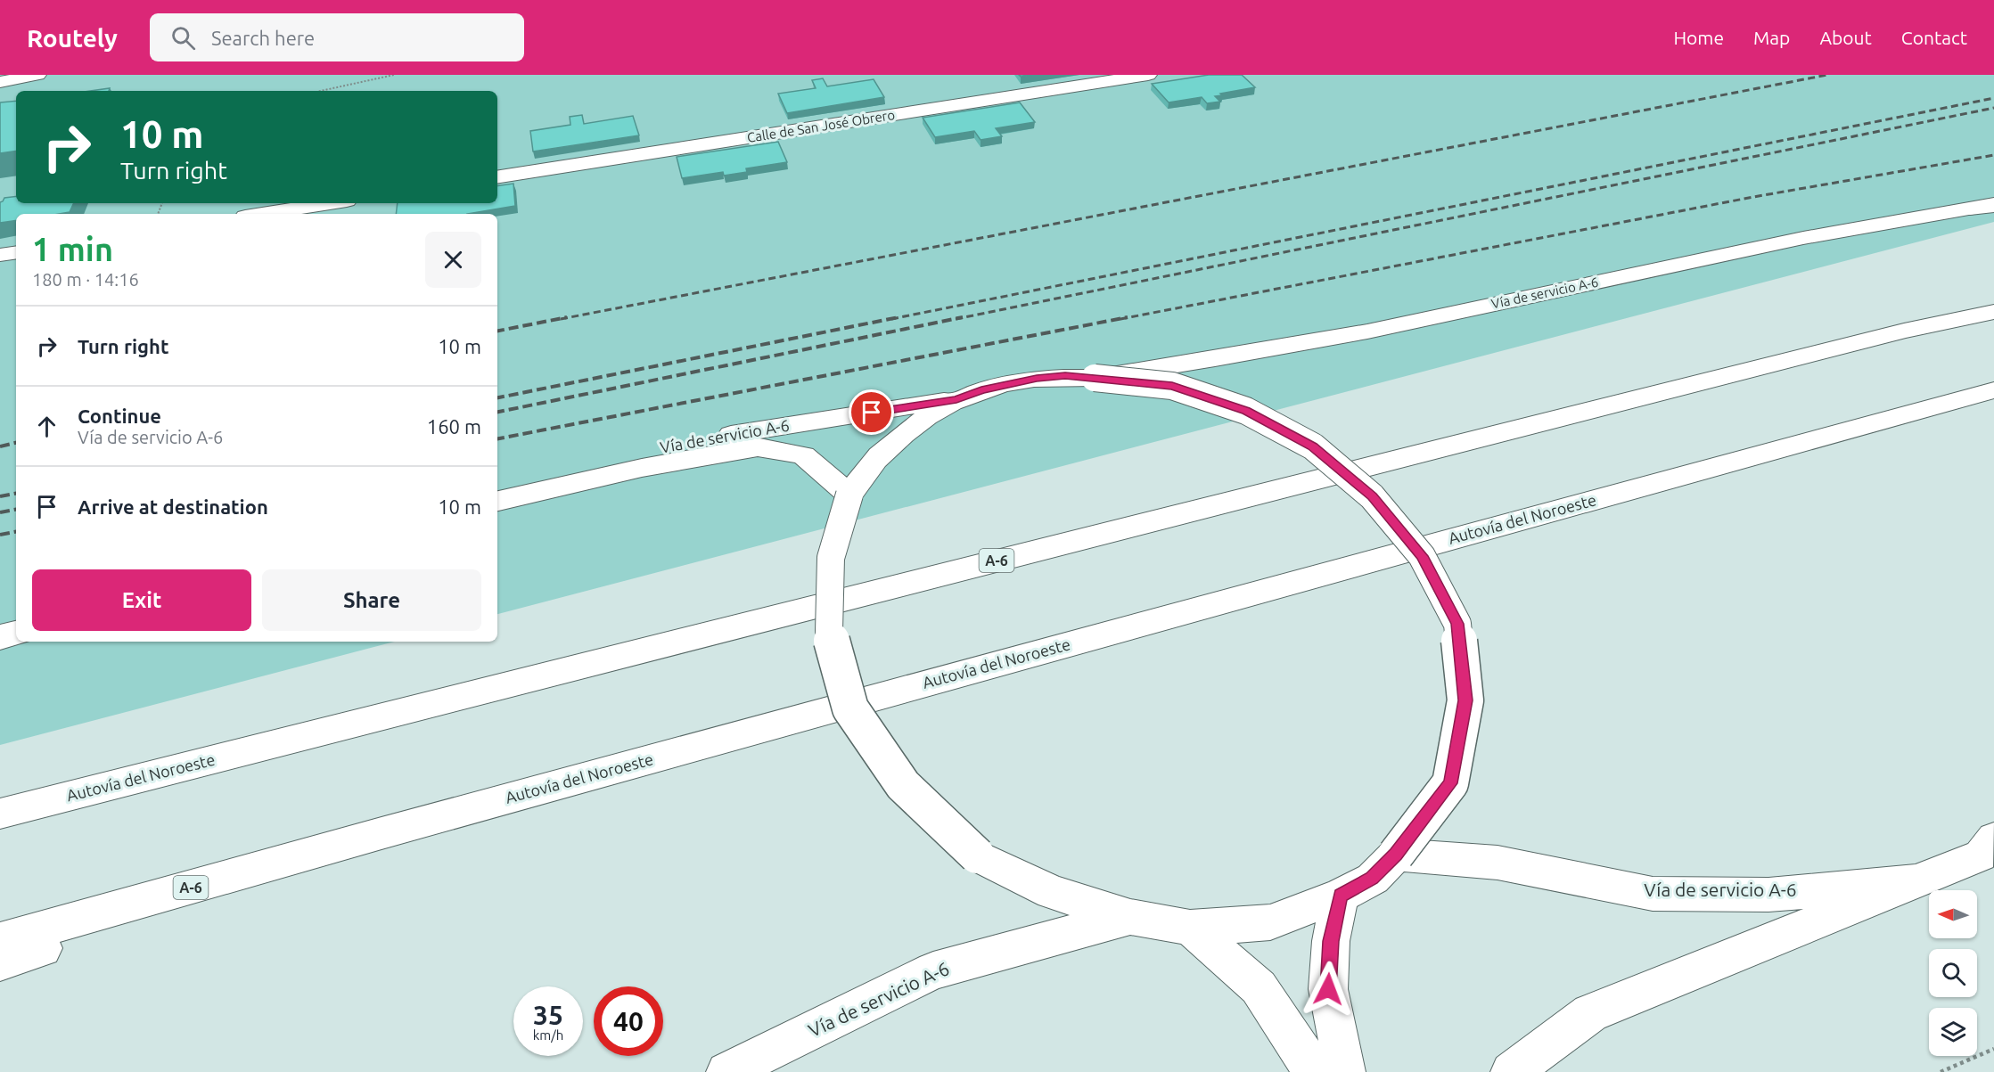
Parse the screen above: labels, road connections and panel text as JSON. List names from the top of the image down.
{
  "streets": {
    "main road": [
      "Calle de San José Obrero",
      "Vía de servicio A-6",
      "Autovía del Noroeste",
      "A-6"
    ]
  },
  "north": "left",
  "page": {
    "header": "Routely",
    "search": "Search here",
    "nav": [
      "Home",
      "Map",
      "About",
      "Contact"
    ],
    "turn": ["10 m", "Turn right"],
    "heading": ["1 min", "180 m · 14:16"],
    "list": [
      {
        "name": "Turn right",
        "value": "10 m"
      },
      {
        "name": "Continue",
        "note": "Vía de servicio A-6",
        "value": "160 m"
      },
      {
        "name": "Arrive at destination",
        "value": "10 m"
      }
    ],
    "buttons": ["Exit", "Share"],
    "speed": "35 km/h",
    "limit": "40"
  }
}
